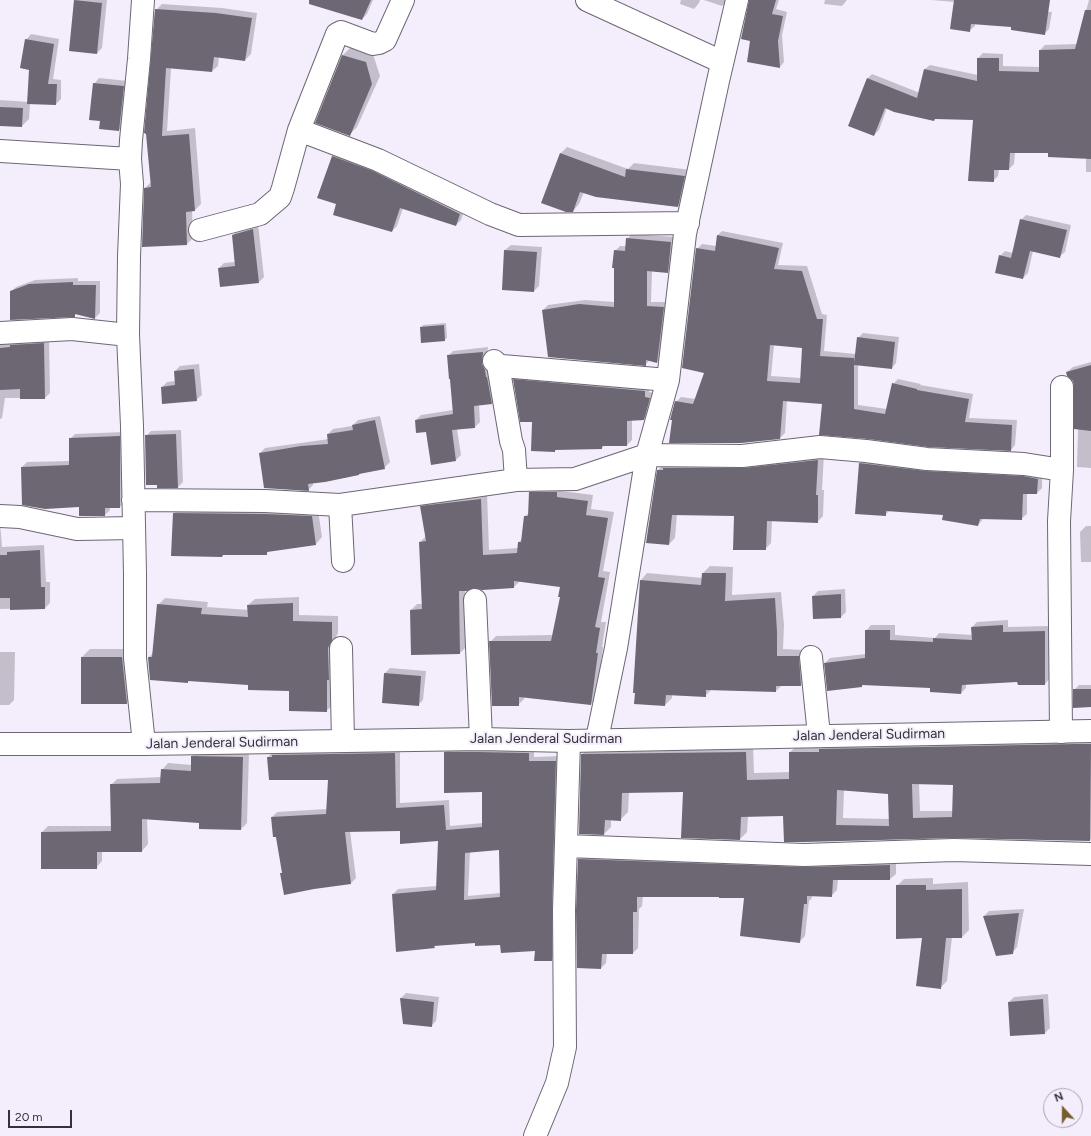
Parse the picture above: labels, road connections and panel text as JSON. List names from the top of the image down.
{
  "streets": {
    "street": ["Jalan Jenderal Sudirman"]
  },
  "scale_bar": "20 m",
  "north": "top"
}
